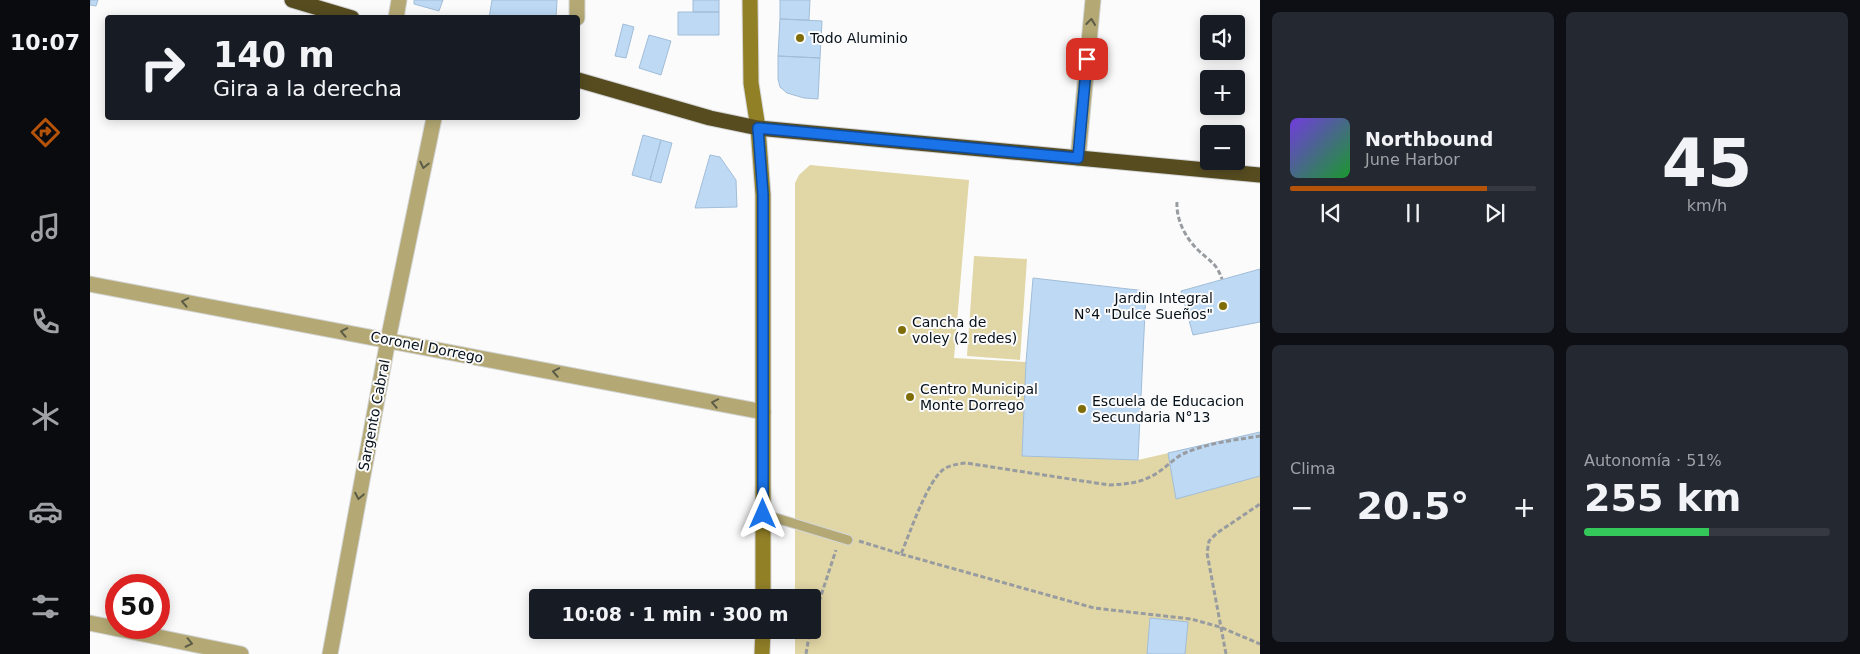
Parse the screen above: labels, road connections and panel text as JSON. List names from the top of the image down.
{
  "streets": {
    "street": ["Coronel Dorrego", "Sargento Cabral"]
  },
  "crossings": [
    ["Coronel Dorrego", "Sargento Cabral"]
  ],
  "one_way": ["Coronel Dorrego", "Sargento Cabral"],
  "places": [
    "Todo Aluminio",
    "Jardin Integral N°4 \"Dulce Sueños\"",
    "Cancha de voley (2 redes)",
    "Centro Municipal Monte Dorrego",
    "Escuela de Educacion Secundaria N°13"
  ],
  "page": {
    "tabs": "10:07",
    "tile": [
      ["45", "km/h"],
      "Clima",
      ["Autonomía · 51%", "255 km"]
    ],
    "map_buttons": ["+", "−"],
    "turn": ["140 m", "Gira a la derecha"],
    "song": ["Northbound", "June Harbor"],
    "heat": ["−", "20.5°", "+"],
    "limit": "50",
    "trip": "10:08 · 1 min · 300 m"
  }
}
